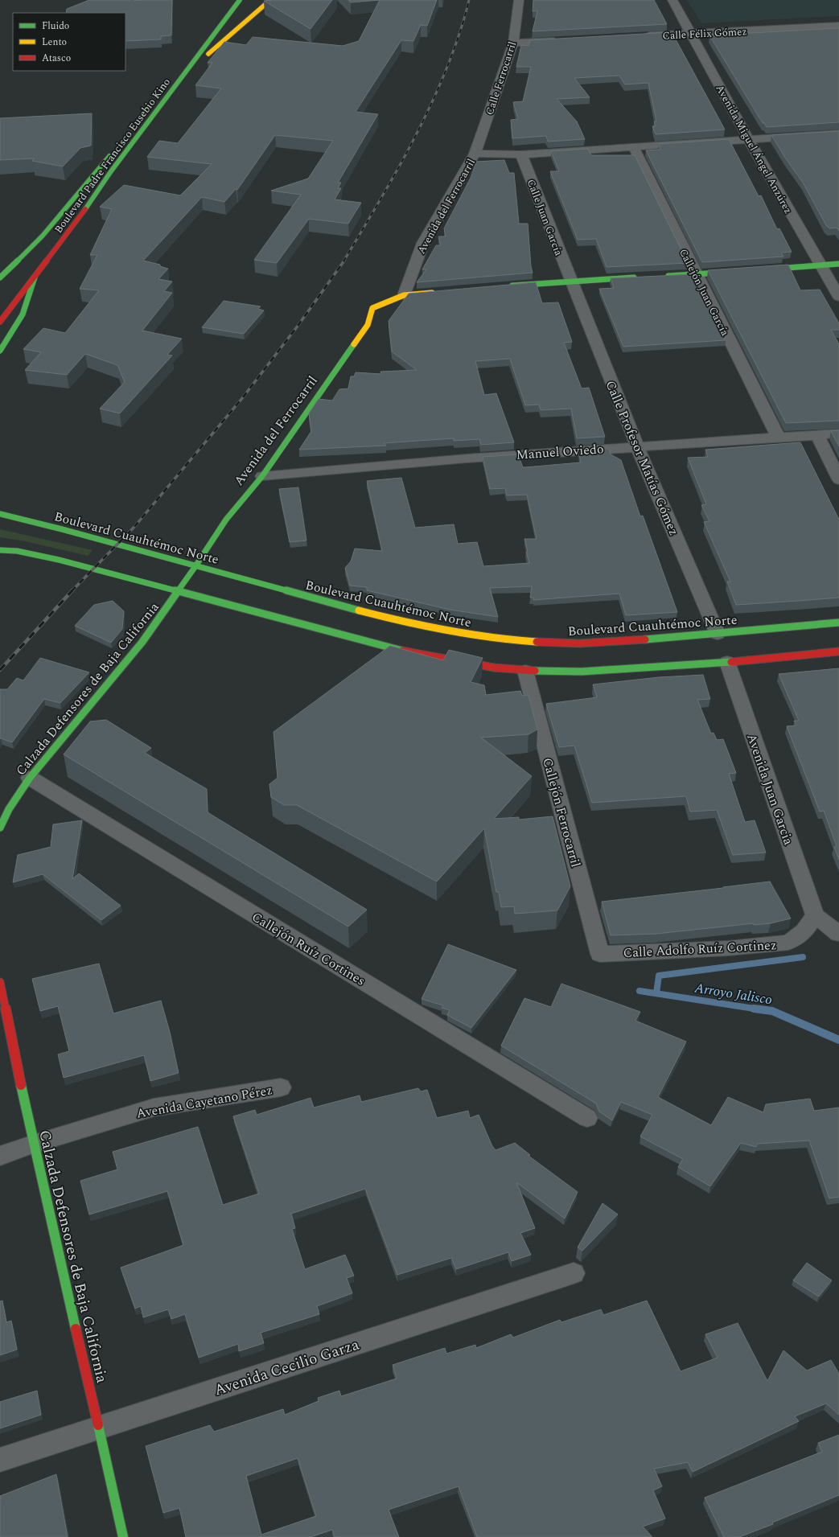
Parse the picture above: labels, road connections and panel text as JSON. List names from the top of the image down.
{
  "streets": {
    "main road": [
      "Boulevard Padre Francisco Eusebio Kino",
      "Avenida del Ferrocarril",
      "Boulevard Cuauhtémoc Norte",
      "Calzada Defensores de Baja California"
    ],
    "street": [
      "Calle Félix Gómez",
      "Calle Ferrocarril",
      "Avenida Miguel Ángel Anzúrez",
      "Calle Juan García",
      "Callejón Juan García",
      "Manuel Oviedo",
      "Calle Profesor Matías Gómez",
      "Avenida Juan Garcia",
      "Callejón Ferrocarril",
      "Callejón Ruíz Cortines",
      "Calle Adolfo Ruíz Cortinez",
      "Avenida Cayetano Pérez",
      "Avenida Cecilio Garza"
    ]
  },
  "crossings": [
    ["Calle Félix Gómez", "Avenida Miguel Ángel Anzúrez"],
    ["Calle Ferrocarril", "Avenida del Ferrocarril"],
    ["Avenida del Ferrocarril", "Manuel Oviedo"],
    ["Avenida del Ferrocarril", "Boulevard Cuauhtémoc Norte"],
    ["Avenida del Ferrocarril", "Calzada Defensores de Baja California"],
    ["Calle Juan García", "Calle Profesor Matías Gómez"],
    ["Callejón Juan García", "Manuel Oviedo"],
    ["Manuel Oviedo", "Calle Profesor Matías Gómez"],
    ["Calle Profesor Matías Gómez", "Boulevard Cuauhtémoc Norte"],
    ["Boulevard Cuauhtémoc Norte", "Calzada Defensores de Baja California"],
    ["Calzada Defensores de Baja California", "Callejón Ruíz Cortines"],
    ["Calzada Defensores de Baja California", "Avenida Cayetano Pérez"],
    ["Calzada Defensores de Baja California", "Avenida Cecilio Garza"],
    ["Avenida Juan Garcia", "Calle Adolfo Ruíz Cortinez"],
    ["Callejón Ferrocarril", "Calle Adolfo Ruíz Cortinez"]
  ],
  "water": ["Arroyo Jalisco"],
  "legend": ["Fluido", "Lento", "Atasco"]
}
